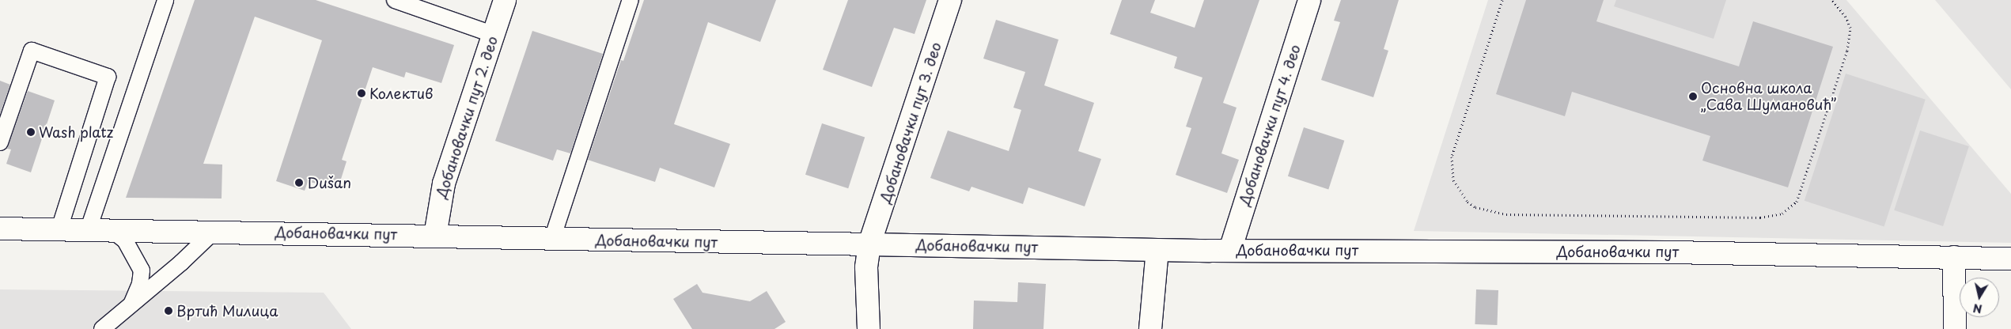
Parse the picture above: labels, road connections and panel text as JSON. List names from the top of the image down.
{
  "streets": {
    "street": [
      "Добановачки пут 2. део",
      "Добановачки пут 3. део",
      "Добановачки пут 4. део",
      "Добановачки пут"
    ]
  },
  "crossings": [
    ["Добановачки пут 2. део", "Добановачки пут"],
    ["Добановачки пут 3. део", "Добановачки пут"],
    ["Добановачки пут 4. део", "Добановачки пут"]
  ],
  "places": [
    "Колектив",
    "Основна школа „Сава Шумановић”",
    "Wash platz",
    "Dušan",
    "Вртић Милица"
  ],
  "north": "bottom"
}
